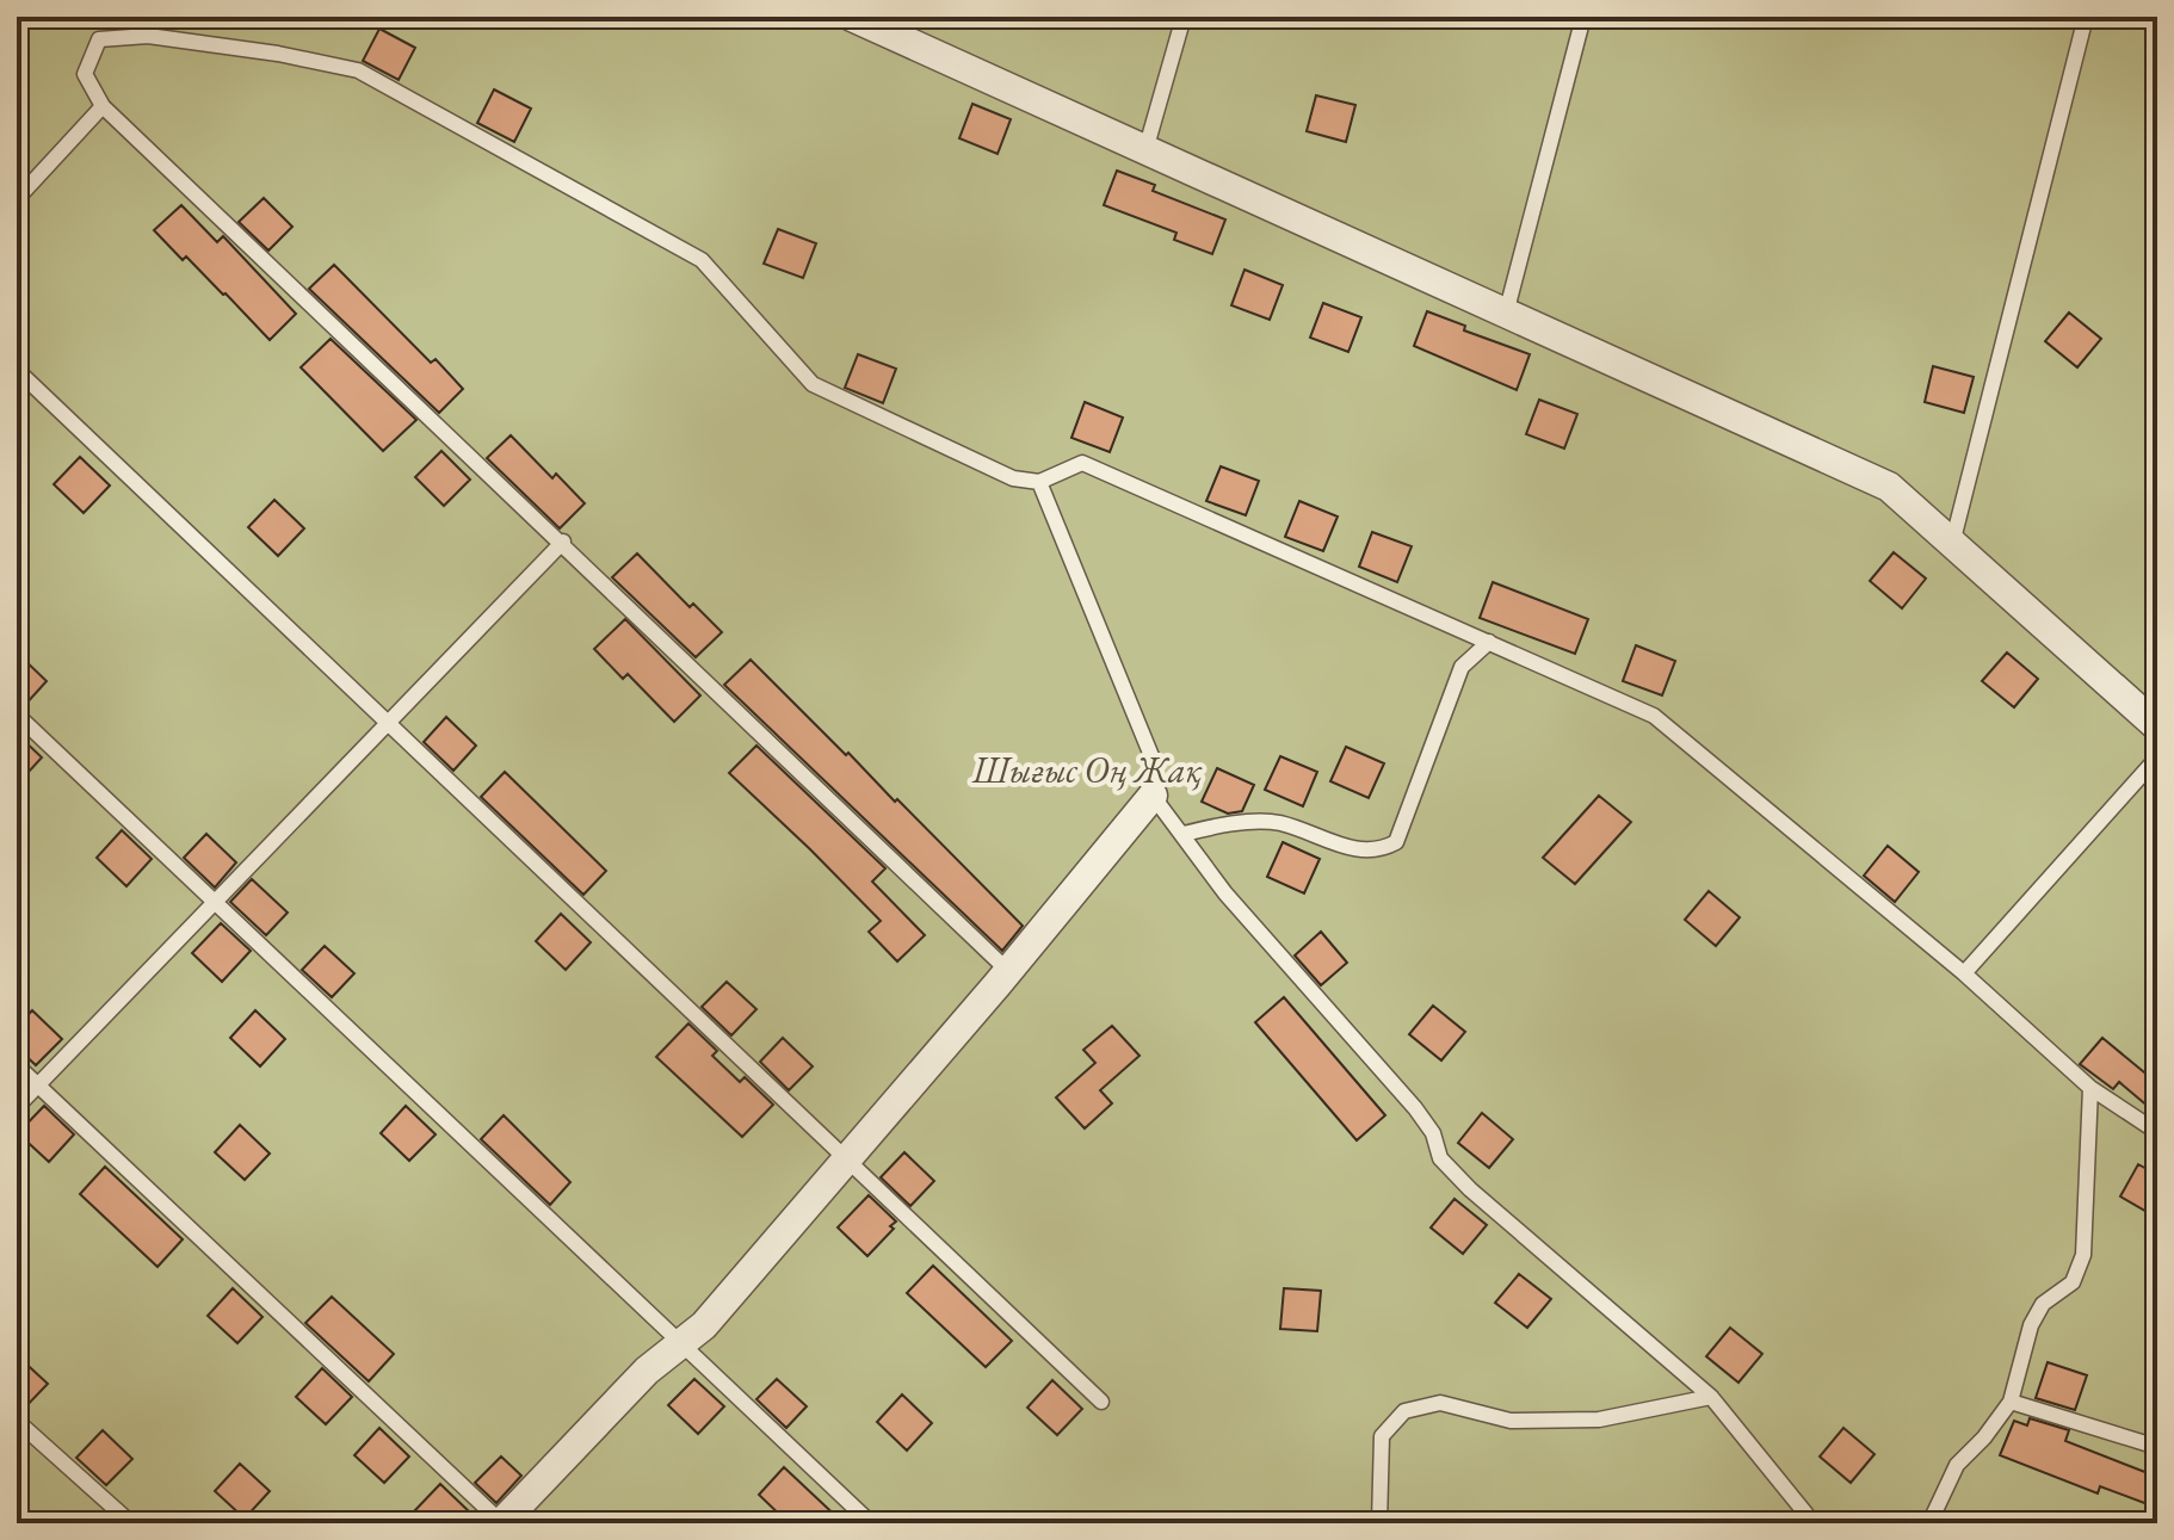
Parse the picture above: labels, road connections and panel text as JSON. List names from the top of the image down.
{
  "parks": ["Шығыс Оң Жақ"]
}
